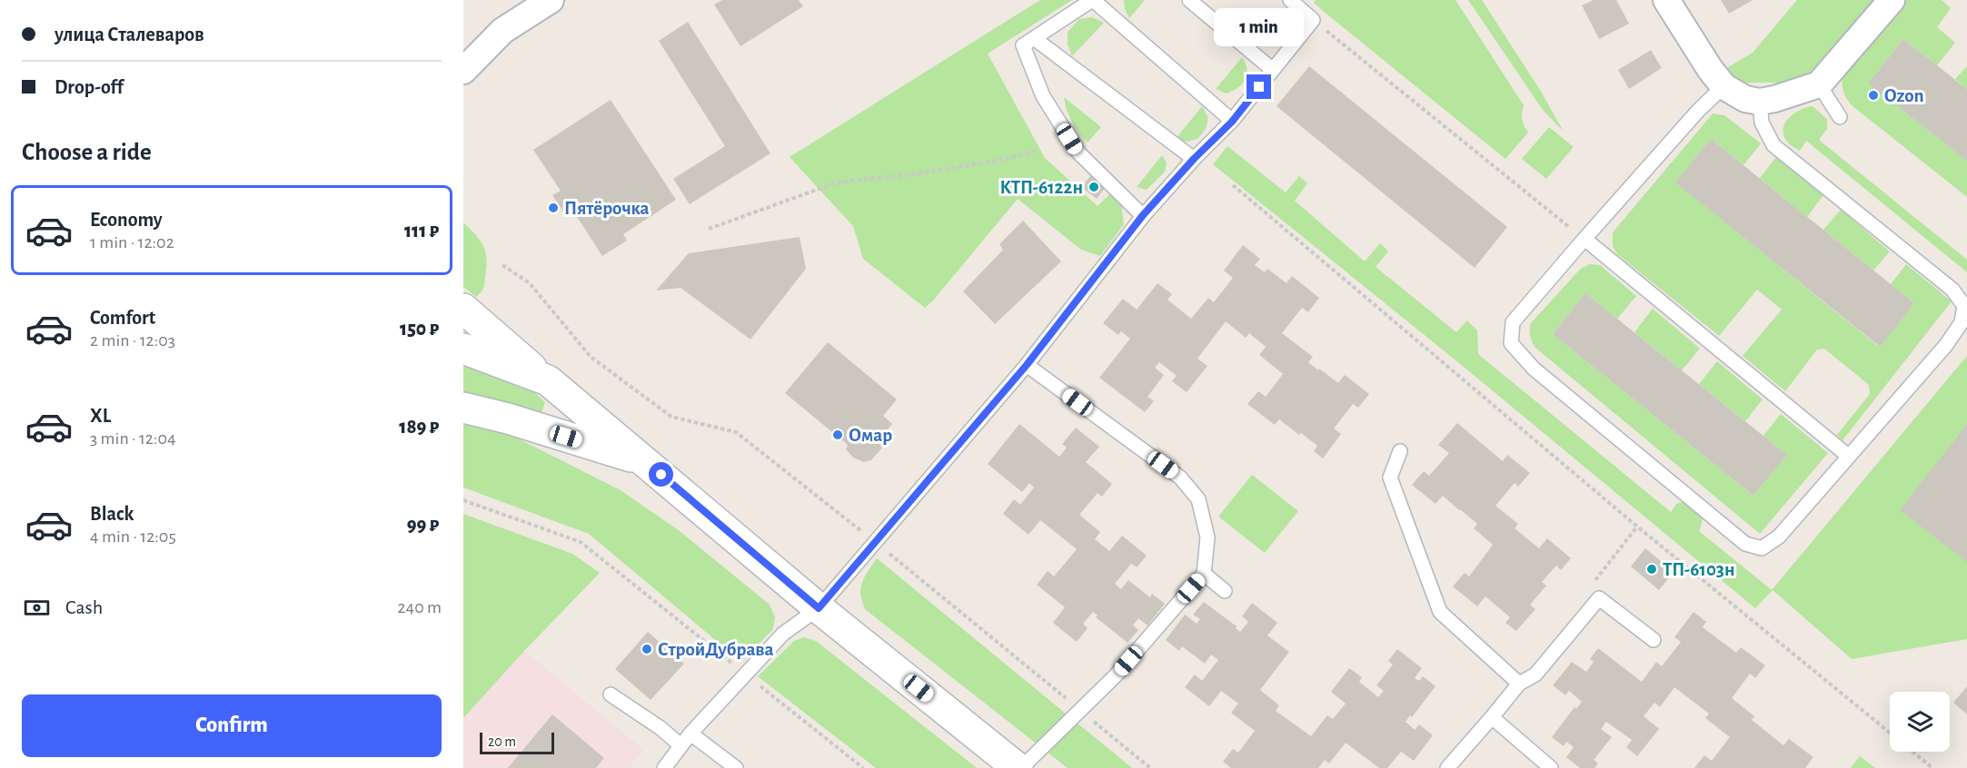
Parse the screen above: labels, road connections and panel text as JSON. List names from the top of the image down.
{
  "places": [
    "Ozon",
    "КТП-6122н",
    "Пятёрочка",
    "Омар",
    "ТП-6103н",
    "СтройДубрава"
  ],
  "scale_bar": "20 m",
  "page": {
    "banner": ["улица Сталеваров", "Drop-off"],
    "bubble": "1 min",
    "heading": "Choose a ride",
    "list": [
      {
        "name": "Economy",
        "note": "1 min · 12:02",
        "value": "111 ₽"
      },
      {
        "name": "Comfort",
        "note": "2 min · 12:03",
        "value": "150 ₽"
      },
      {
        "name": "XL",
        "note": "3 min · 12:04",
        "value": "189 ₽"
      },
      {
        "name": "Black",
        "note": "4 min · 12:05",
        "value": "99 ₽"
      }
    ],
    "pay": ["Cash", "240 m"],
    "buttons": "Confirm",
    "scale": "20 m"
  }
}
